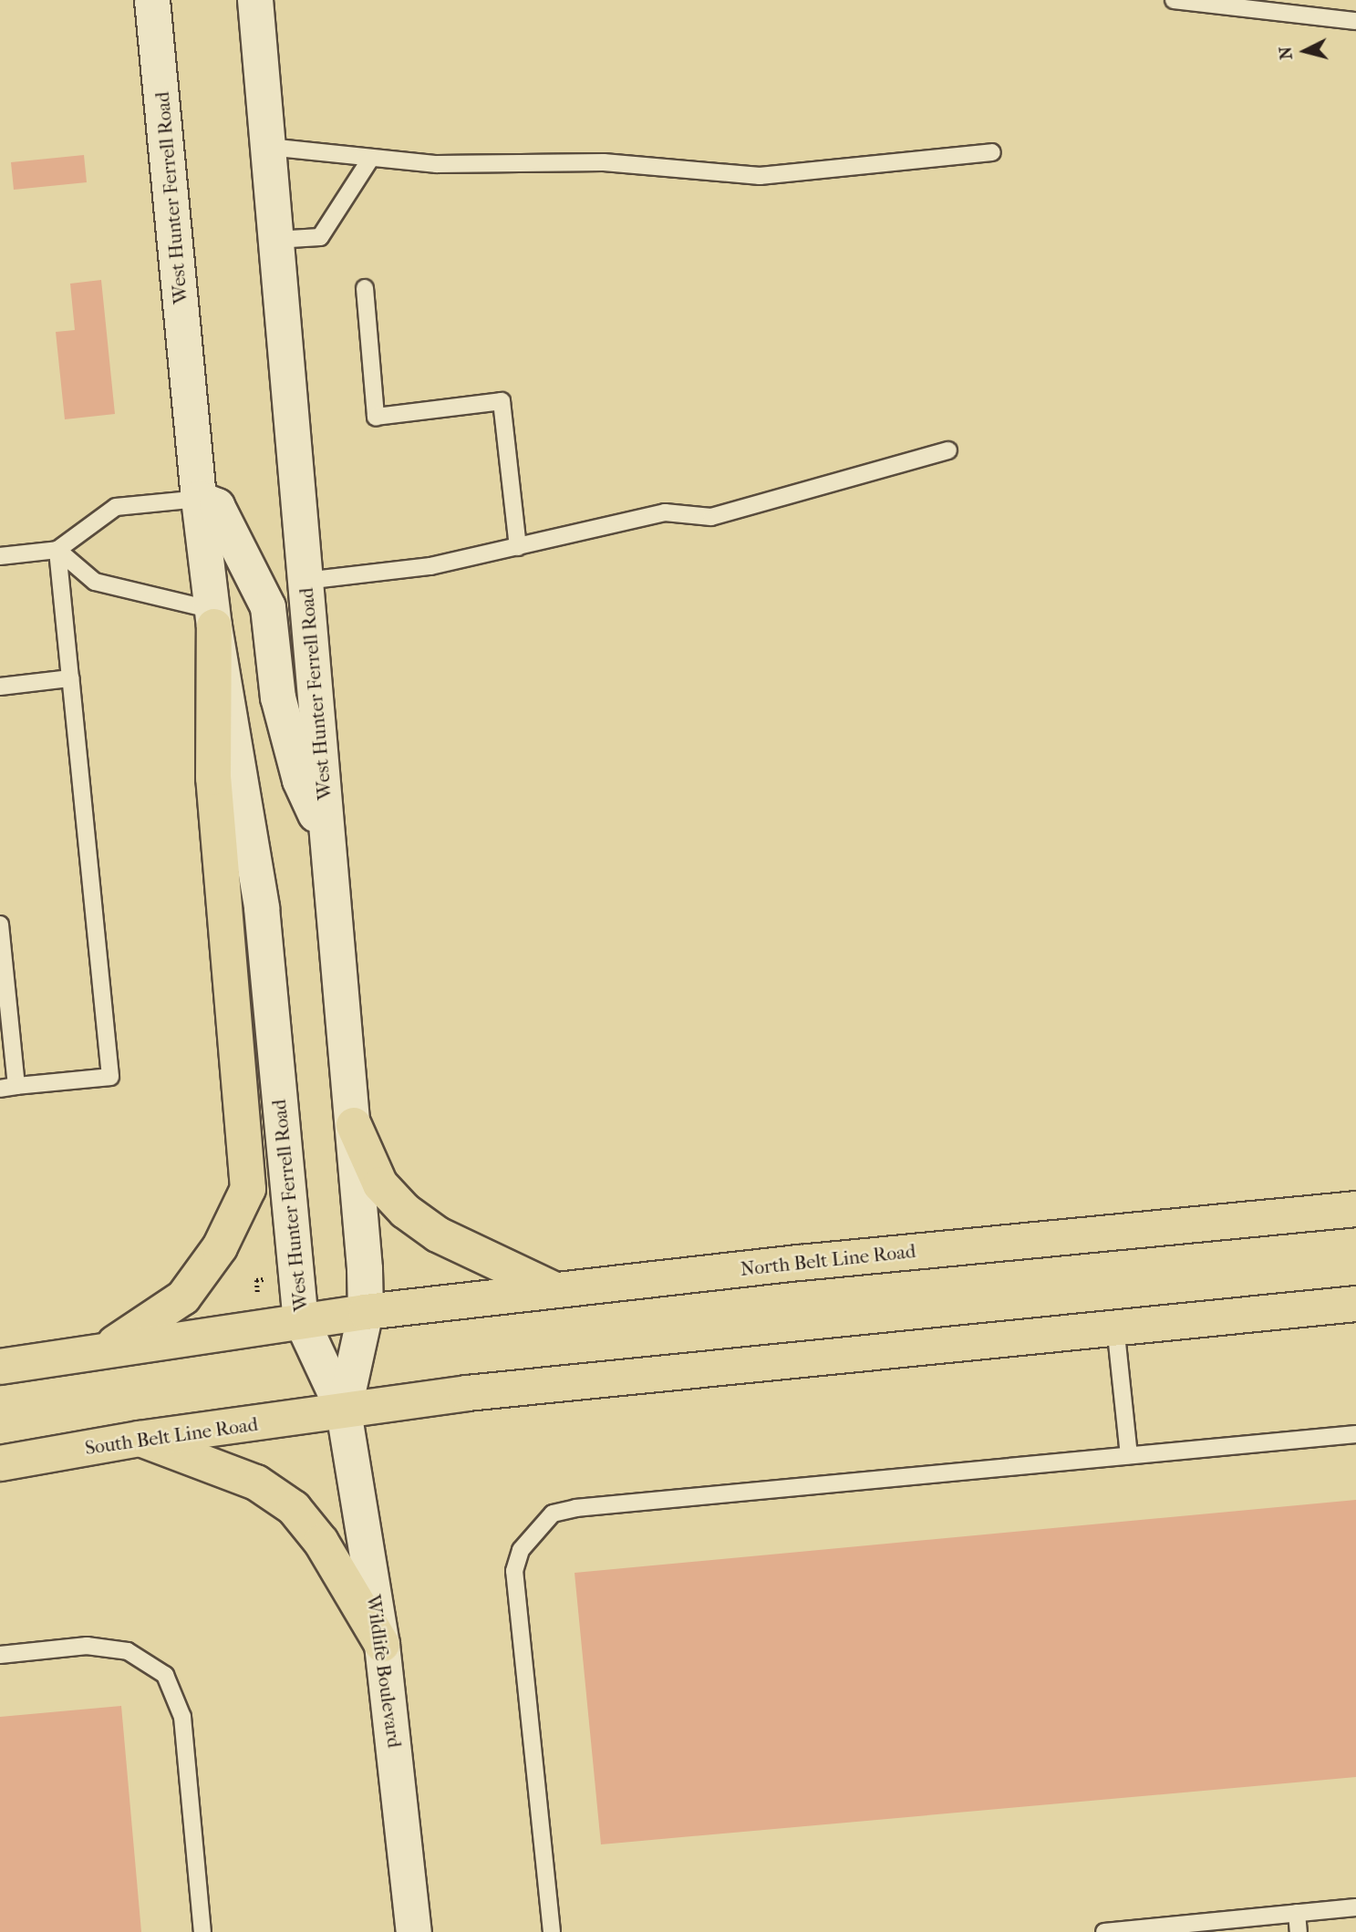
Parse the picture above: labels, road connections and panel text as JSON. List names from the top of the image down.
{
  "streets": {
    "main road": [
      "West Hunter Ferrell Road",
      "North Belt Line Road",
      "South Belt Line Road",
      "Wildlife Boulevard"
    ]
  },
  "crossings": [
    ["West Hunter Ferrell Road", "North Belt Line Road"],
    ["West Hunter Ferrell Road", "South Belt Line Road"],
    ["West Hunter Ferrell Road", "Wildlife Boulevard"],
    ["South Belt Line Road", "Wildlife Boulevard"]
  ],
  "north": "left"
}
